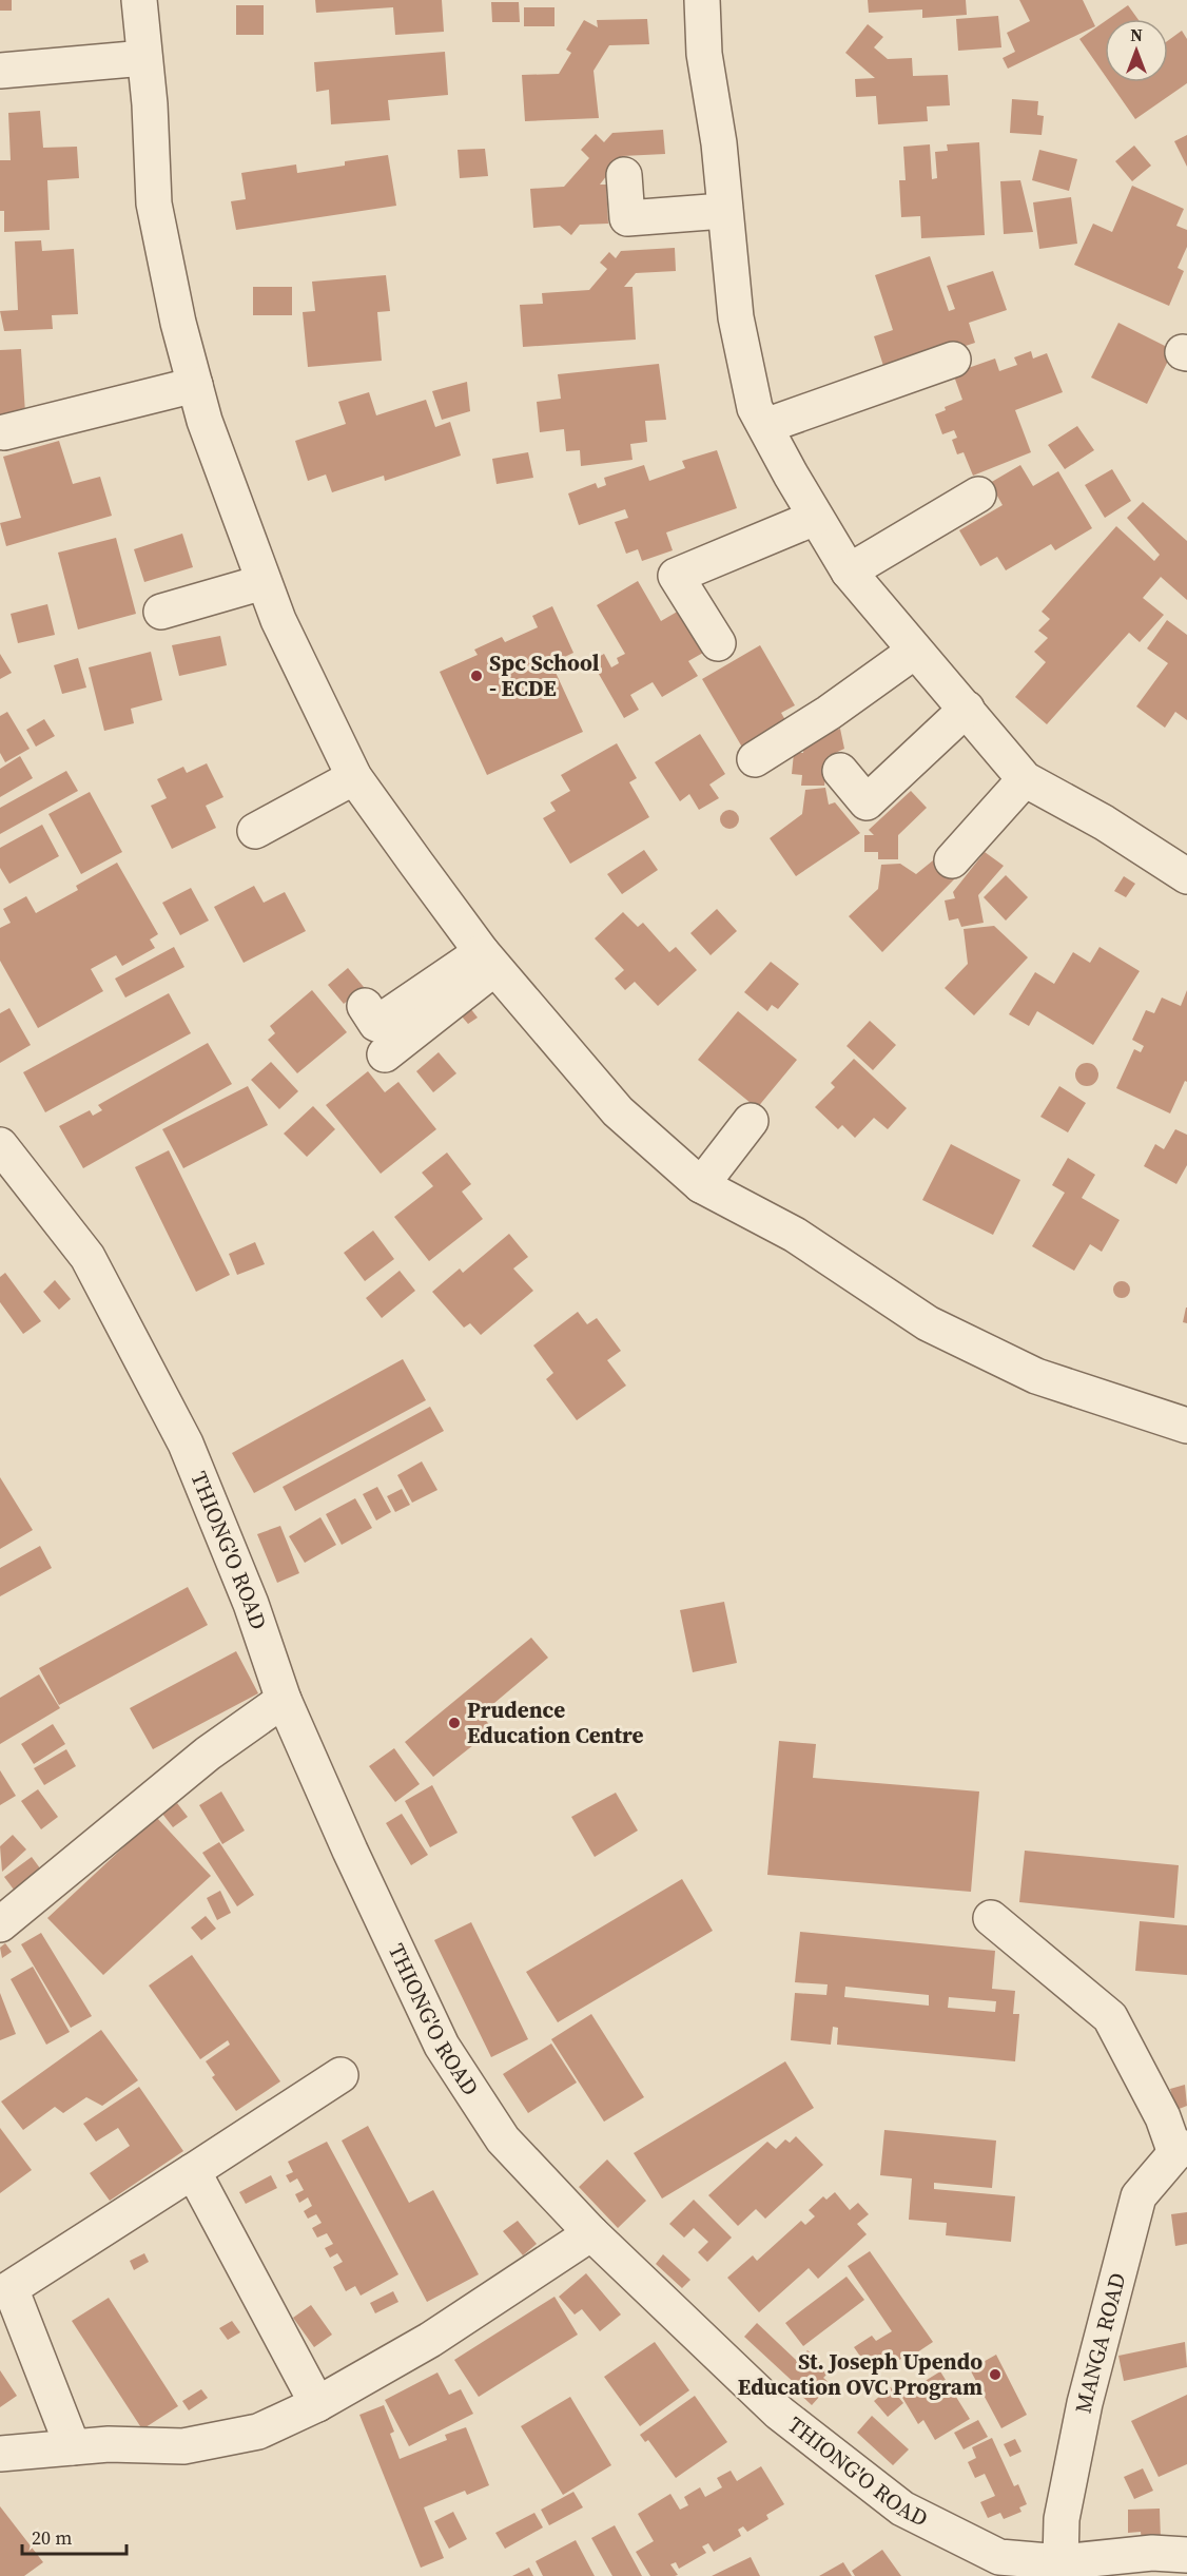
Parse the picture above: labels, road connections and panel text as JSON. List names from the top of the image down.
{
  "streets": {
    "street": ["THIONG'O ROAD", "MANGA ROAD"]
  },
  "crossings": [
    ["THIONG'O ROAD", "MANGA ROAD"]
  ],
  "places": ["Spc School - ECDE", "Prudence Education Centre", "St. Joseph Upendo Education OVC Program"],
  "scale_bar": "20 m",
  "north": "top"
}
